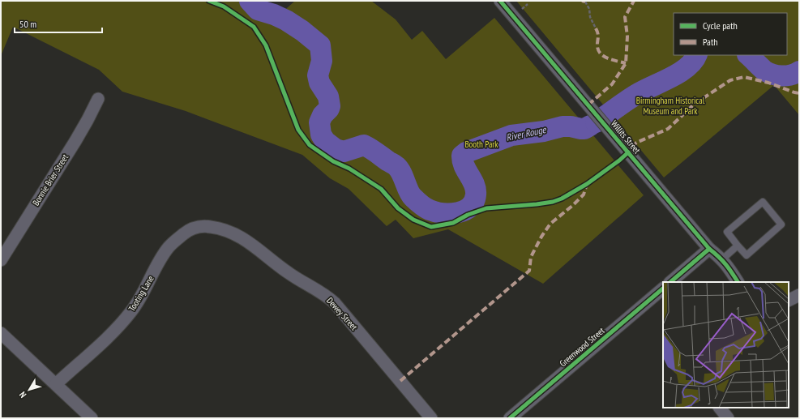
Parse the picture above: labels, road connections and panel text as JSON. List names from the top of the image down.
{
  "streets": {
    "street": [
      "Willits Street",
      "Bonnie Brier Street",
      "Tooting Lane",
      "Dewey Street",
      "Greenwood Street"
    ]
  },
  "crossings": [
    ["Tooting Lane", "Dewey Street"]
  ],
  "water": ["River Rouge"],
  "parks": ["Birmingham Historical Museum and Park", "Booth Park"],
  "legend": ["Cycle path", "Path"],
  "scale_bar": "50 m",
  "north": "bottom left"
}
